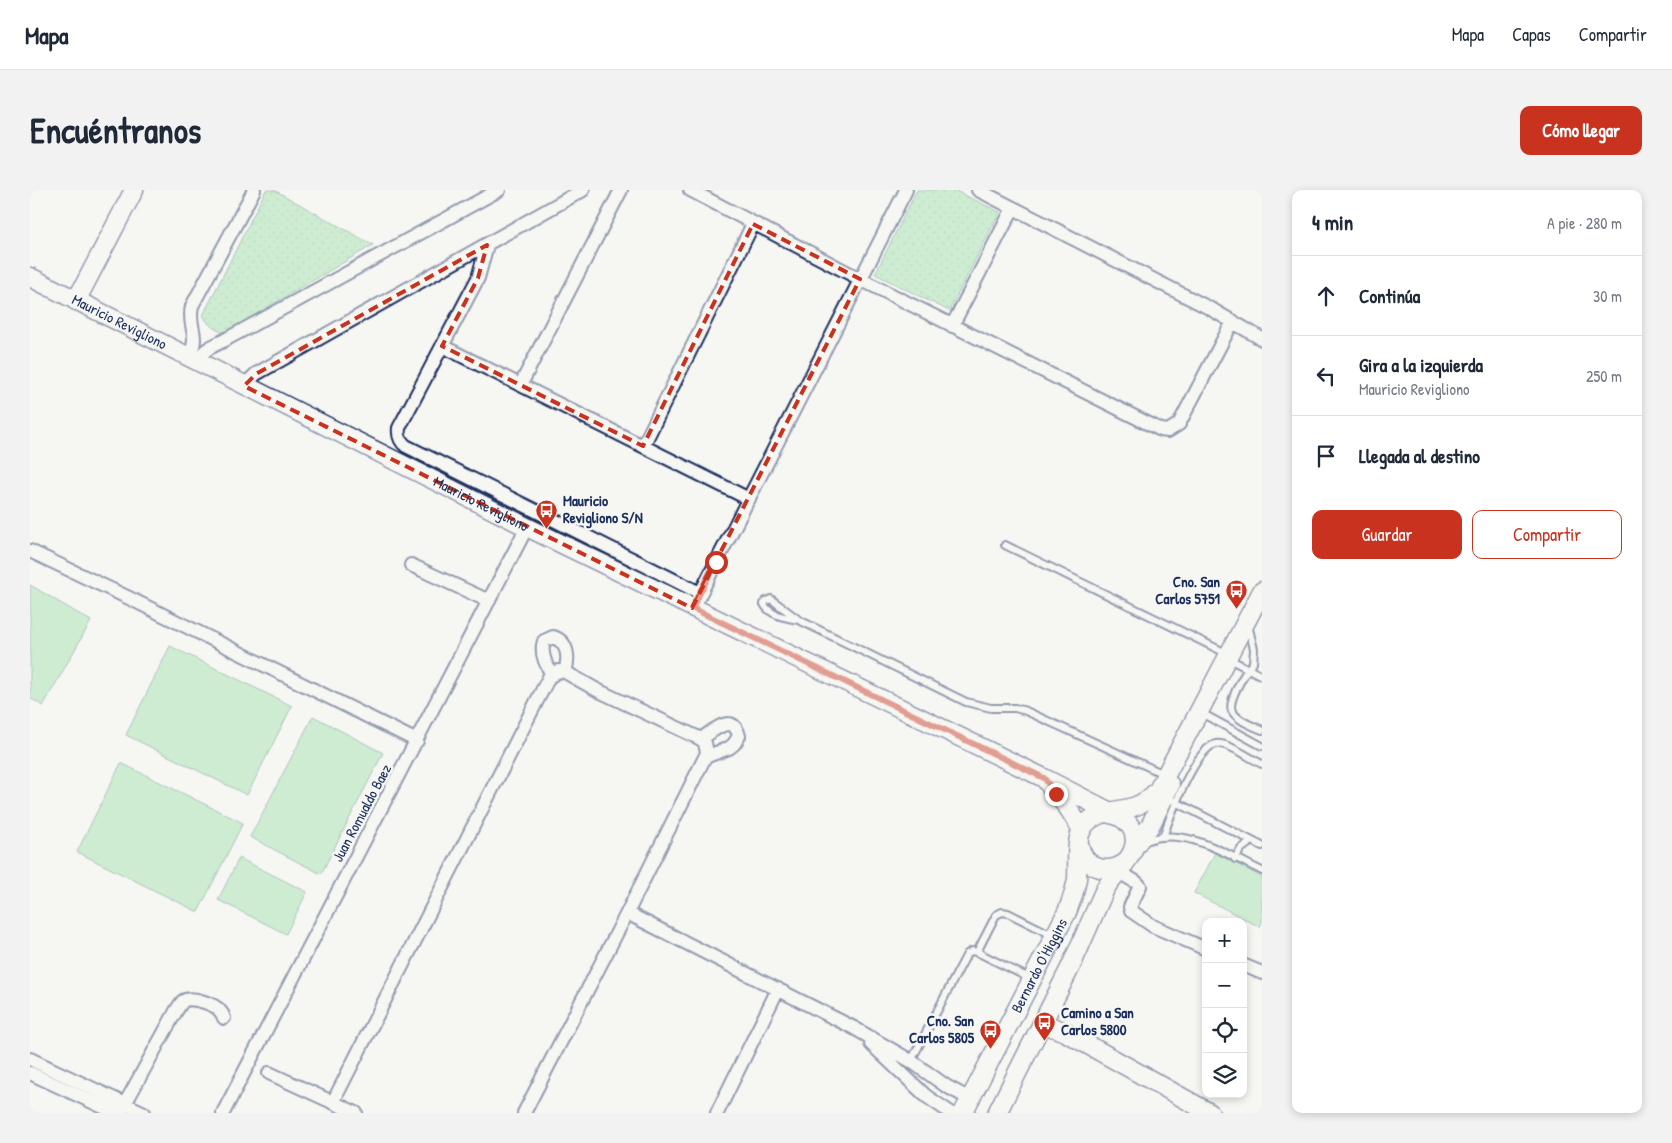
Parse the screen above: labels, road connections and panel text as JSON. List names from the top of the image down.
{
  "streets": {
    "main road": ["Mauricio Revigliono", "Bernardo O'Higgins"],
    "street": ["Juan Romualdo Baez"]
  },
  "crossings": [
    ["Mauricio Revigliono", "Juan Romualdo Baez"],
    ["Mauricio Revigliono", "Bernardo O'Higgins"]
  ],
  "places": {
    "bus stop": [
      "Mauricio Revigliono S/N",
      "Cno. San Carlos 5751",
      "Camino a San Carlos 5800",
      "Cno. San Carlos 5805"
    ]
  },
  "page": {
    "header": "Mapa",
    "nav": ["Mapa", "Capas", "Compartir"],
    "buttons": [
      "Cómo llegar",
      ["Guardar", "Compartir"]
    ],
    "title": "Encuéntranos",
    "heading": ["4 min", "A pie · 280 m"],
    "list": [
      ["Continúa", "30 m"],
      ["Gira a la izquierda", "Mauricio Revigliono", "250 m"],
      "Llegada al destino"
    ],
    "map_buttons": ["+", "−"]
  }
}
